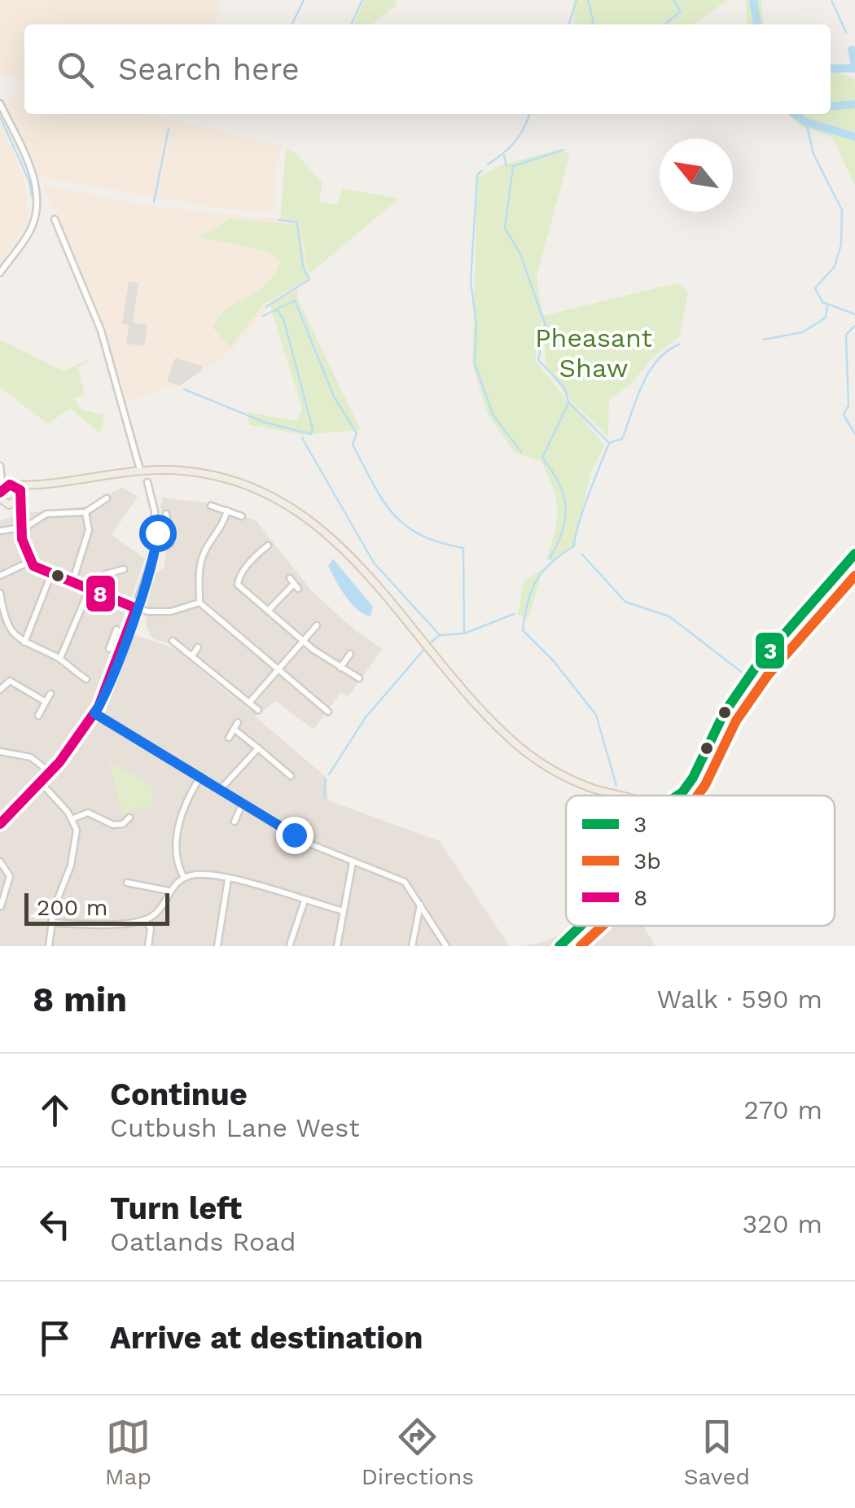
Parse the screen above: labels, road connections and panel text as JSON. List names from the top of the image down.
{
  "parks": ["Pheasant Shaw"],
  "lines": ["transit line 8", "transit line 3", "transit line 3b"],
  "legend": ["3", "3b", "8"],
  "scale_bar": "200 m",
  "north": "top left",
  "page": {
    "search": "Search here",
    "scale": "200 m",
    "heading": ["8 min", "Walk · 590 m"],
    "list": [
      ["Continue", "Cutbush Lane West", "270 m"],
      ["Turn left", "Oatlands Road", "320 m"],
      "Arrive at destination"
    ],
    "nav": ["Map", "Directions", "Saved"]
  }
}
